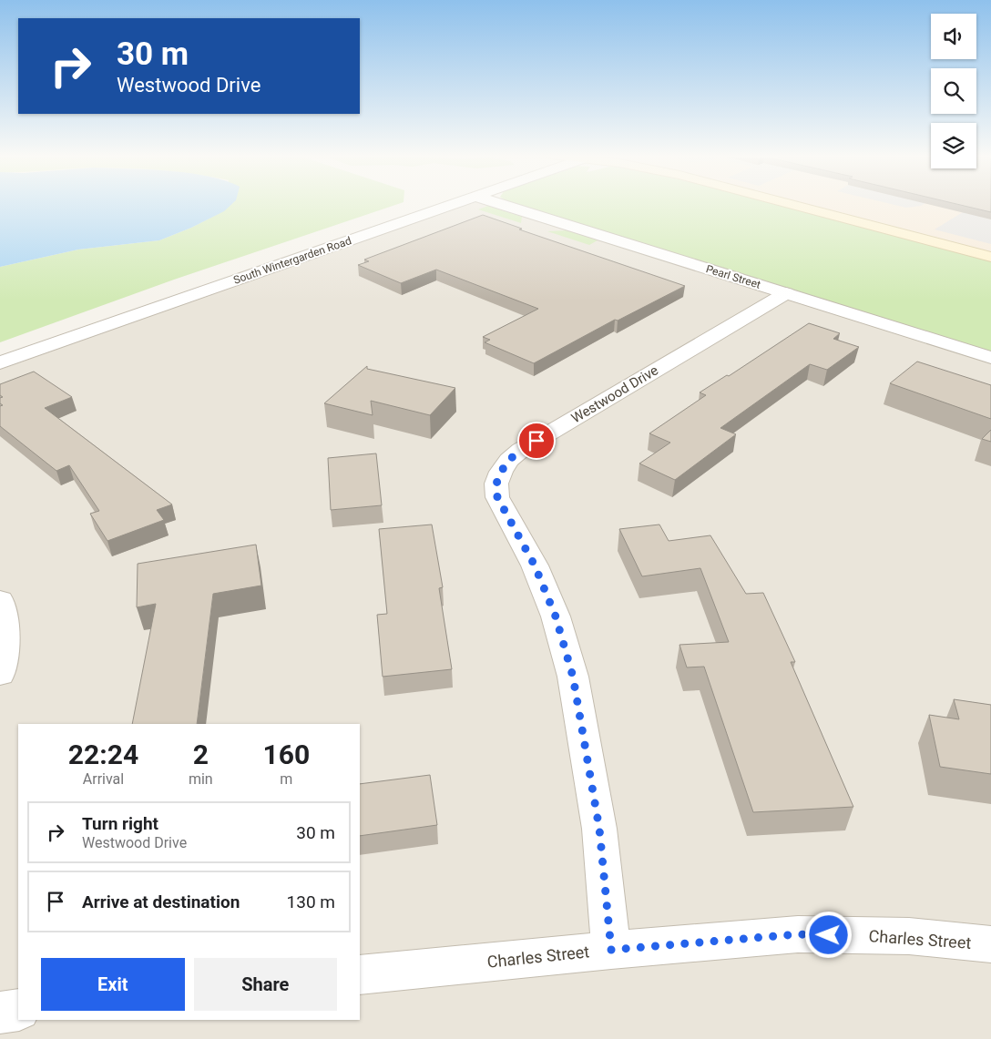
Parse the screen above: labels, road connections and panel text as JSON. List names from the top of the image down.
{
  "streets": {
    "street": [
      "South Wintergarden Road",
      "Pearl Street",
      "Westwood Drive",
      "Charles Street"
    ]
  },
  "crossings": [
    ["Pearl Street", "Westwood Drive"],
    ["Westwood Drive", "Charles Street"]
  ],
  "page": {
    "turn": ["30 m", "Westwood Drive"],
    "eta": [
      "22:24",
      "Arrival",
      "2",
      "min",
      "160",
      "m"
    ],
    "list": [
      {
        "name": "Turn right",
        "note": "Westwood Drive",
        "value": "30 m"
      },
      {
        "name": "Arrive at destination",
        "value": "130 m"
      }
    ],
    "buttons": ["Exit", "Share"]
  }
}
